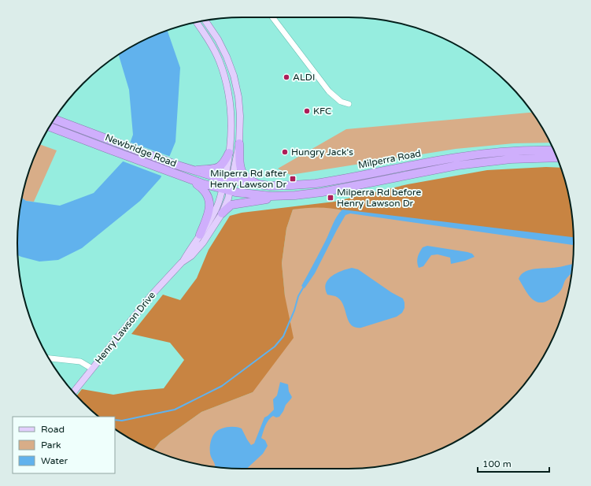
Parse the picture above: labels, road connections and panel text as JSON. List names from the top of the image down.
{
  "streets": {
    "highway": ["Newbridge Road", "Milperra Road"],
    "main road": ["Henry Lawson Drive"]
  },
  "crossings": [
    ["Newbridge Road", "Milperra Road"],
    ["Newbridge Road", "Henry Lawson Drive"],
    ["Milperra Road", "Henry Lawson Drive"]
  ],
  "places": {
    "other": ["ALDI", "KFC", "Hungry Jack's"],
    "transit": ["Milperra Rd after Henry Lawson Dr", "Milperra Rd before Henry Lawson Dr"]
  },
  "legend": ["Road", "Park", "Water"],
  "scale_bar": "100 m"
}
